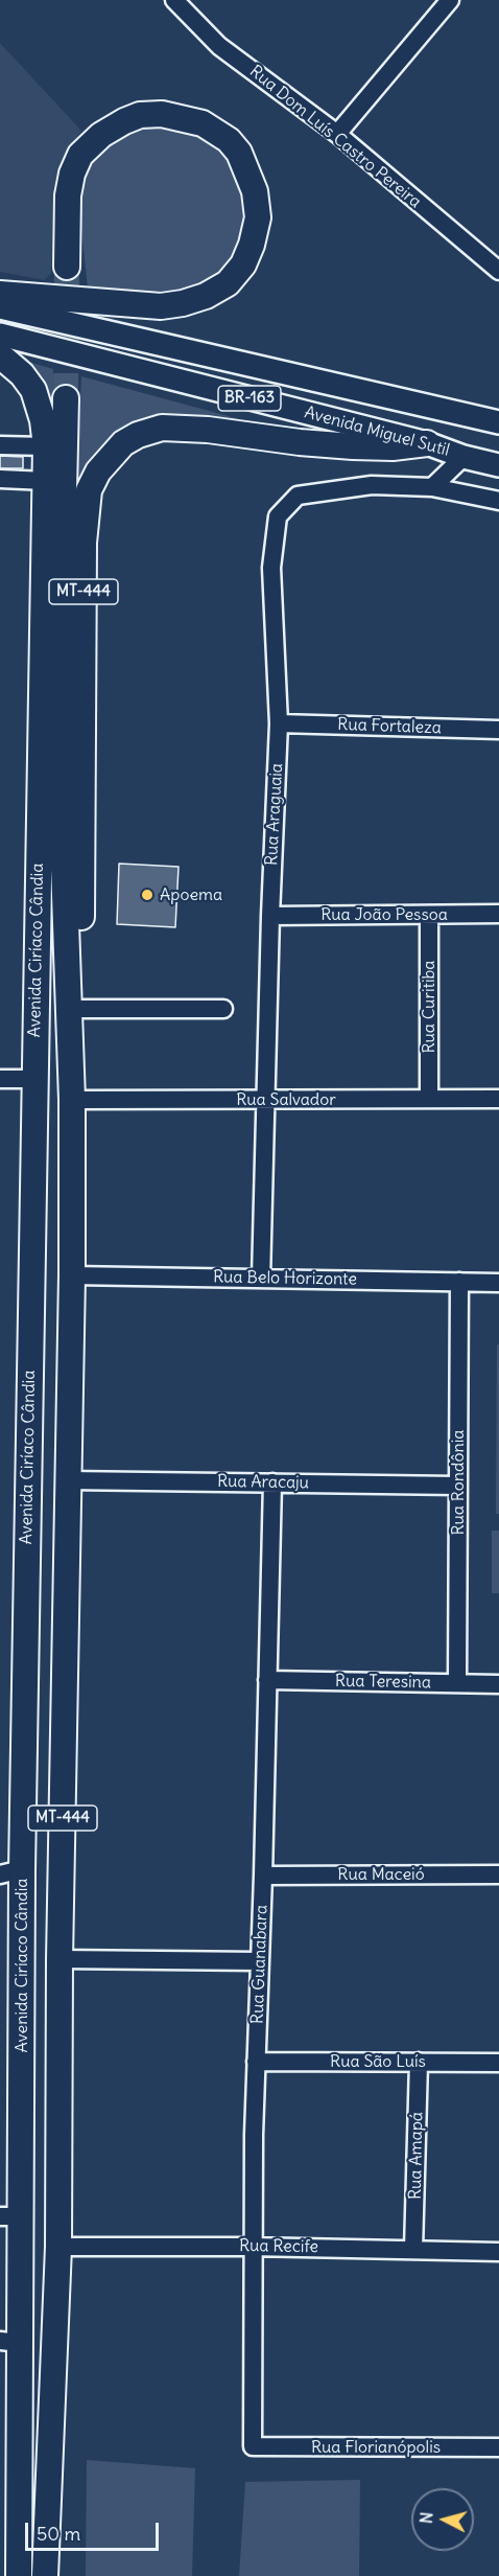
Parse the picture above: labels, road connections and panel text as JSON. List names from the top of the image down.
{
  "streets": {
    "highway": ["MT-444", "Avenida Ciríaco Cândia"],
    "main road": ["BR-163", "Avenida Miguel Sutil"],
    "street": [
      "Rua Dom Luís Castro Pereira",
      "Rua Fortaleza",
      "Rua Araguaia",
      "Rua João Pessoa",
      "Rua Curitiba",
      "Rua Salvador",
      "Rua Belo Horizonte",
      "Rua Aracaju",
      "Rua Rondônia",
      "Rua Teresina",
      "Rua Maceió",
      "Rua Guanabara",
      "Rua São Luís",
      "Rua Amapá",
      "Rua Recife",
      "Rua Florianópolis"
    ]
  },
  "crossings": [
    ["Avenida Miguel Sutil", "MT-444"],
    ["MT-444", "Rua Salvador"],
    ["MT-444", "Rua Belo Horizonte"],
    ["MT-444", "Rua Aracaju"],
    ["MT-444", "Rua Recife"],
    ["Rua Fortaleza", "Rua Araguaia"],
    ["Rua Araguaia", "Rua João Pessoa"],
    ["Rua Araguaia", "Rua Salvador"],
    ["Rua Araguaia", "Rua Belo Horizonte"],
    ["Rua João Pessoa", "Rua Curitiba"],
    ["Rua Curitiba", "Rua Salvador"],
    ["Rua Belo Horizonte", "Rua Rondônia"],
    ["Rua Aracaju", "Rua Rondônia"],
    ["Rua Aracaju", "Rua Guanabara"],
    ["Rua Rondônia", "Rua Teresina"],
    ["Rua Teresina", "Rua Guanabara"],
    ["Rua Maceió", "Rua Guanabara"],
    ["Rua Guanabara", "Rua São Luís"],
    ["Rua Guanabara", "Rua Recife"],
    ["Rua Guanabara", "Rua Florianópolis"],
    ["Rua São Luís", "Rua Amapá"],
    ["Rua Amapá", "Rua Recife"]
  ],
  "places": ["Apoema"],
  "scale_bar": "50 m",
  "north": "left"
}
